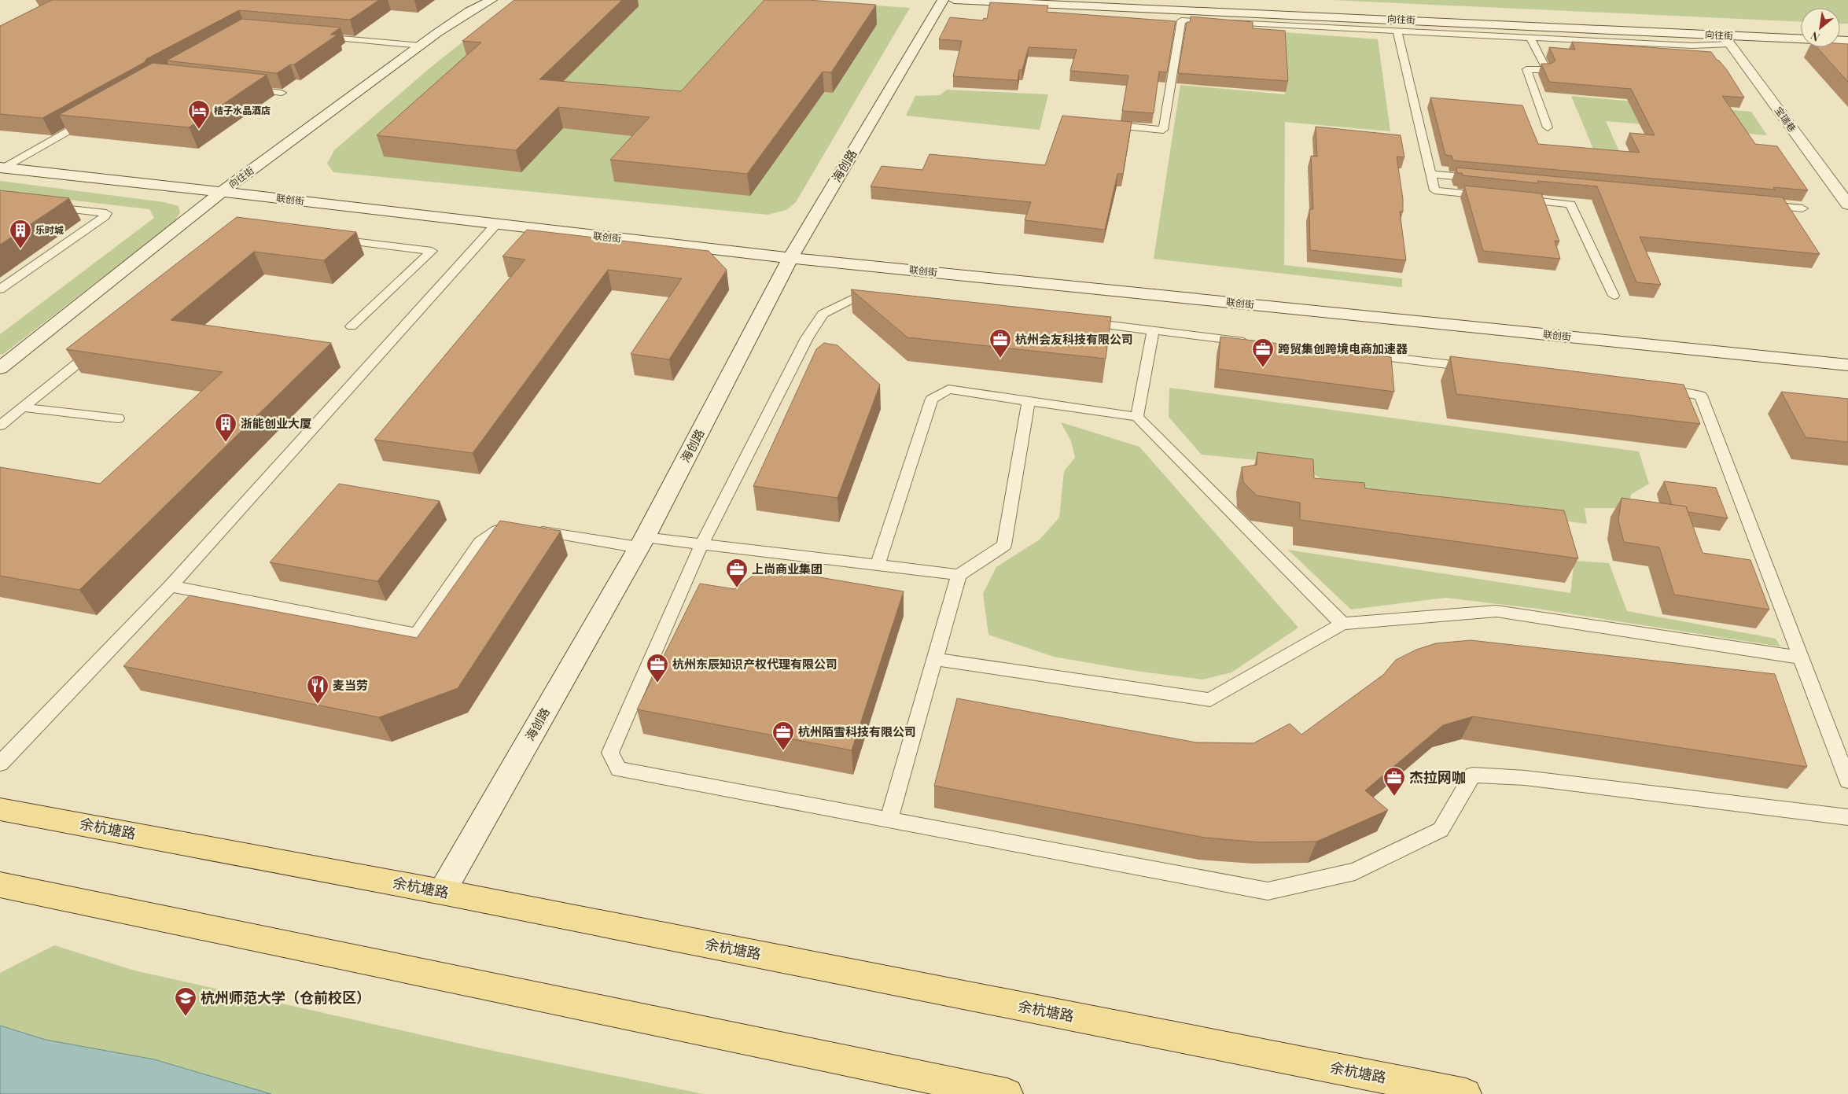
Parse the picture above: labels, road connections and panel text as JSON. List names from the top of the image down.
{
  "streets": {
    "main road": ["余杭塘路"],
    "street": [
      "向往街",
      "宝瑞巷",
      "海创路",
      "联创街"
    ]
  },
  "crossings": [
    ["向往街", "宝瑞巷"],
    ["向往街", "联创街"],
    ["海创路", "联创街"],
    ["海创路", "余杭塘路"]
  ],
  "places": {
    "hotel": ["桔子水晶酒店"],
    "building": ["乐时城", "浙能创业大厦"],
    "office": [
      "杭州会友科技有限公司",
      "跨贸集创跨境电商加速器",
      "上尚商业集团",
      "杭州东辰知识产权代理有限公司",
      "杭州陌雪科技有限公司",
      "杰拉网咖"
    ],
    "restaurant": ["麦当劳"],
    "school or university": ["杭州师范大学（仓前校区）"]
  },
  "north": "bottom left"
}
